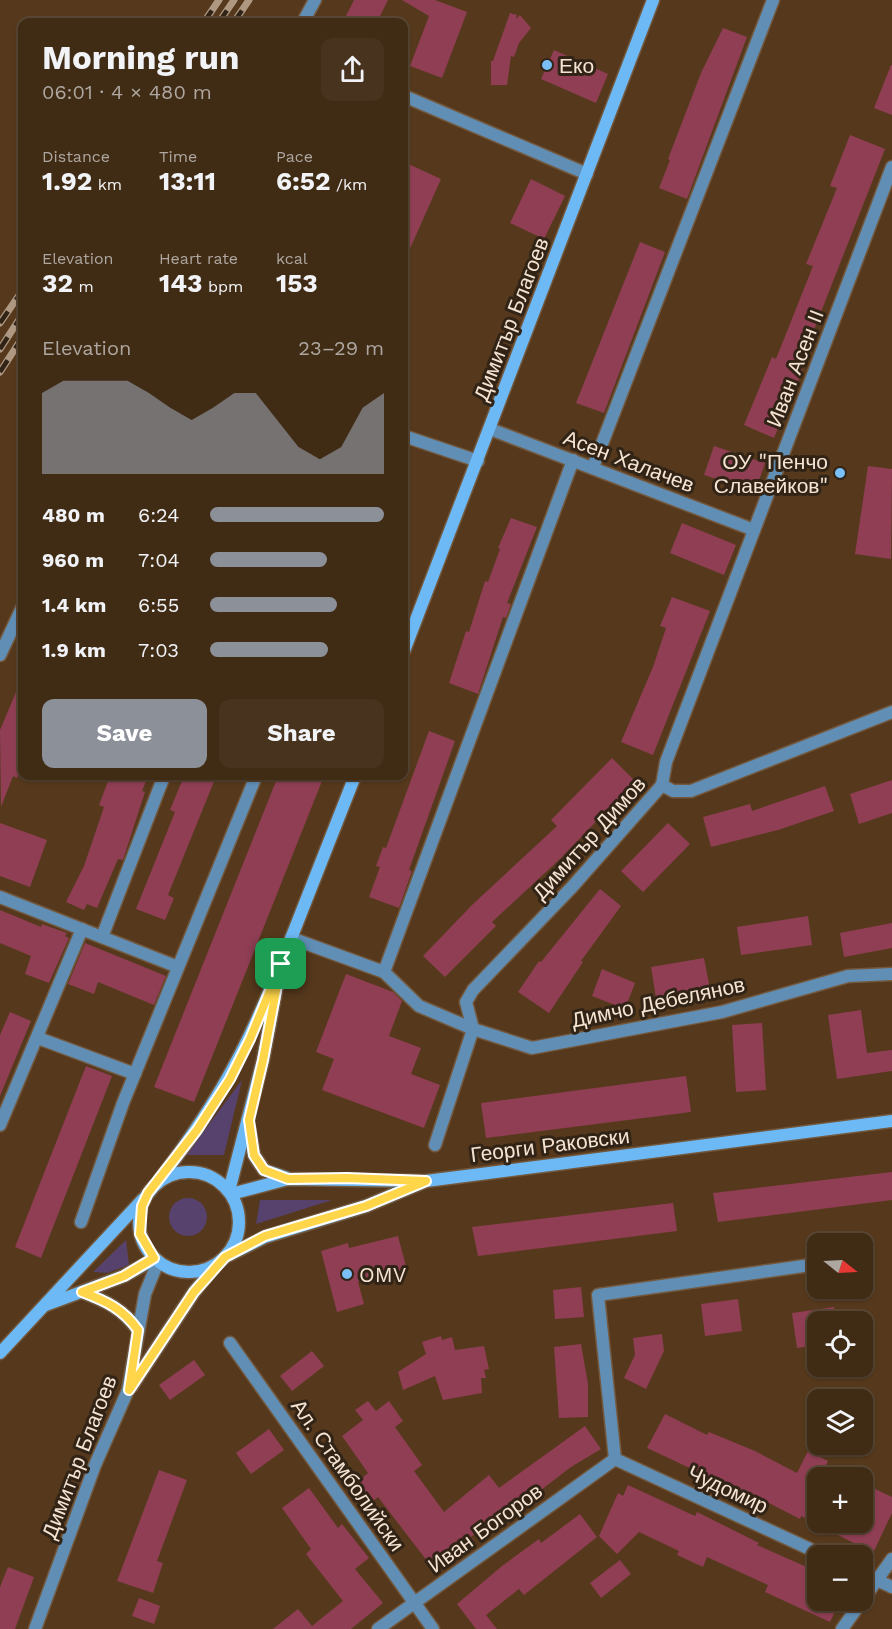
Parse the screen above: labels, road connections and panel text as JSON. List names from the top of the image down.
{
  "streets": {
    "street": [
      "Димитър Благоев",
      "Иван Асен II",
      "Асен Халачев",
      "Димитър Димов",
      "Димчо Дебелянов",
      "Георги Раковски",
      "Ал. Стамболийски",
      "Чудомир",
      "Иван Богоров"
    ]
  },
  "crossings": [
    ["Димитър Благоев", "Асен Халачев"],
    ["Димитър Благоев", "Георги Раковски"],
    ["Иван Асен II", "Асен Халачев"],
    ["Иван Асен II", "Димитър Димов"],
    ["Димитър Димов", "Димчо Дебелянов"],
    ["Ал. Стамболийски", "Иван Богоров"],
    ["Чудомир", "Иван Богоров"]
  ],
  "places": ["Еко", "ОУ \"Пенчо Славейков\"", "OMV"],
  "north": "right",
  "page": {
    "heading": ["Morning run", "06:01 · 4 × 480 m"],
    "stats": [
      ["Distance", "1.92 km"],
      ["Time", "13:11"],
      ["Pace", "6:52 /km"],
      ["Elevation", "32 m"],
      ["Heart rate", "143 bpm"],
      ["kcal", "153"]
    ],
    "chart": ["Elevation", "23–29 m"],
    "list": [
      {
        "name": "480 m",
        "note": "6:24"
      },
      {
        "name": "960 m",
        "note": "7:04"
      },
      {
        "name": "1.4 km",
        "note": "6:55"
      },
      {
        "name": "1.9 km",
        "note": "7:03"
      }
    ],
    "buttons": ["Save", "Share"],
    "map_buttons": ["+", "−"]
  }
}
